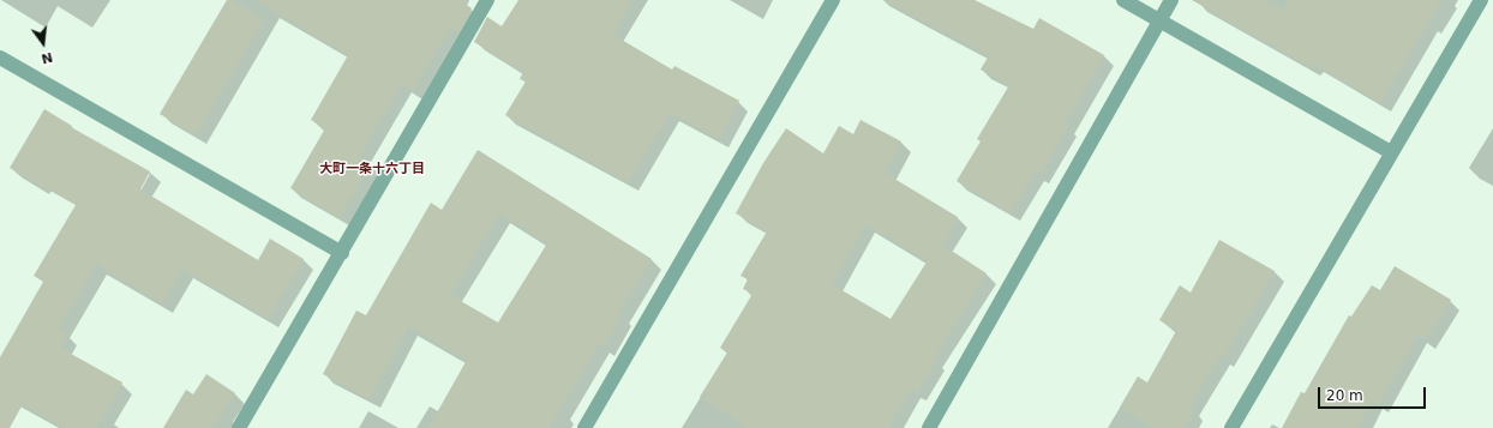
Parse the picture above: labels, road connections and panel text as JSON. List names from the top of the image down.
{
  "districts": ["大町一条十六丁目"],
  "scale_bar": "20 m",
  "north": "bottom"
}
